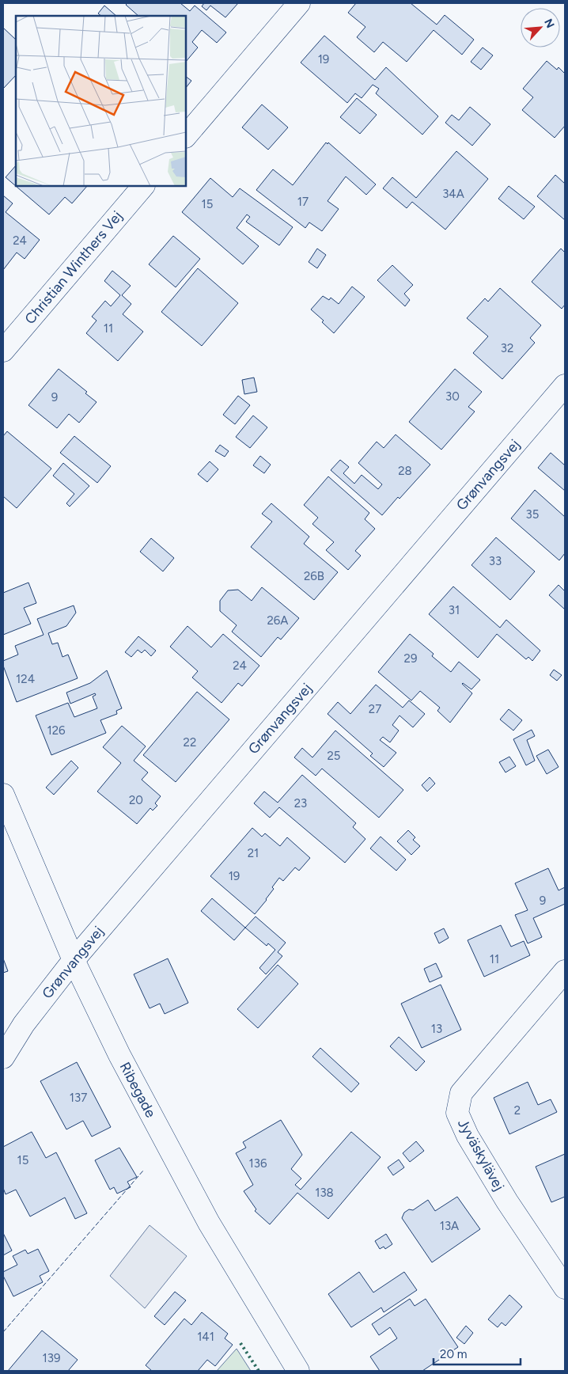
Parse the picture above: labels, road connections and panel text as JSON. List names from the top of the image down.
{
  "streets": {
    "street": [
      "Christian Winthers Vej",
      "Grønvangsvej",
      "Ribegade",
      "Jyväskylävej"
    ]
  },
  "crossings": [
    ["Grønvangsvej", "Ribegade"]
  ],
  "house_numbers": [
    "19",
    "34A",
    "17",
    "15",
    "24",
    "11",
    "32",
    "30",
    "9",
    "28",
    "35",
    "33",
    "26B",
    "31",
    "26A",
    "29",
    "24",
    "124",
    "27",
    "126",
    "22",
    "25",
    "20",
    "23",
    "21",
    "19",
    "9",
    "11",
    "13",
    "137",
    "2",
    "15",
    "136",
    "138",
    "13A",
    "141",
    "139"
  ],
  "scale_bar": "20 m",
  "north": "top right"
}
